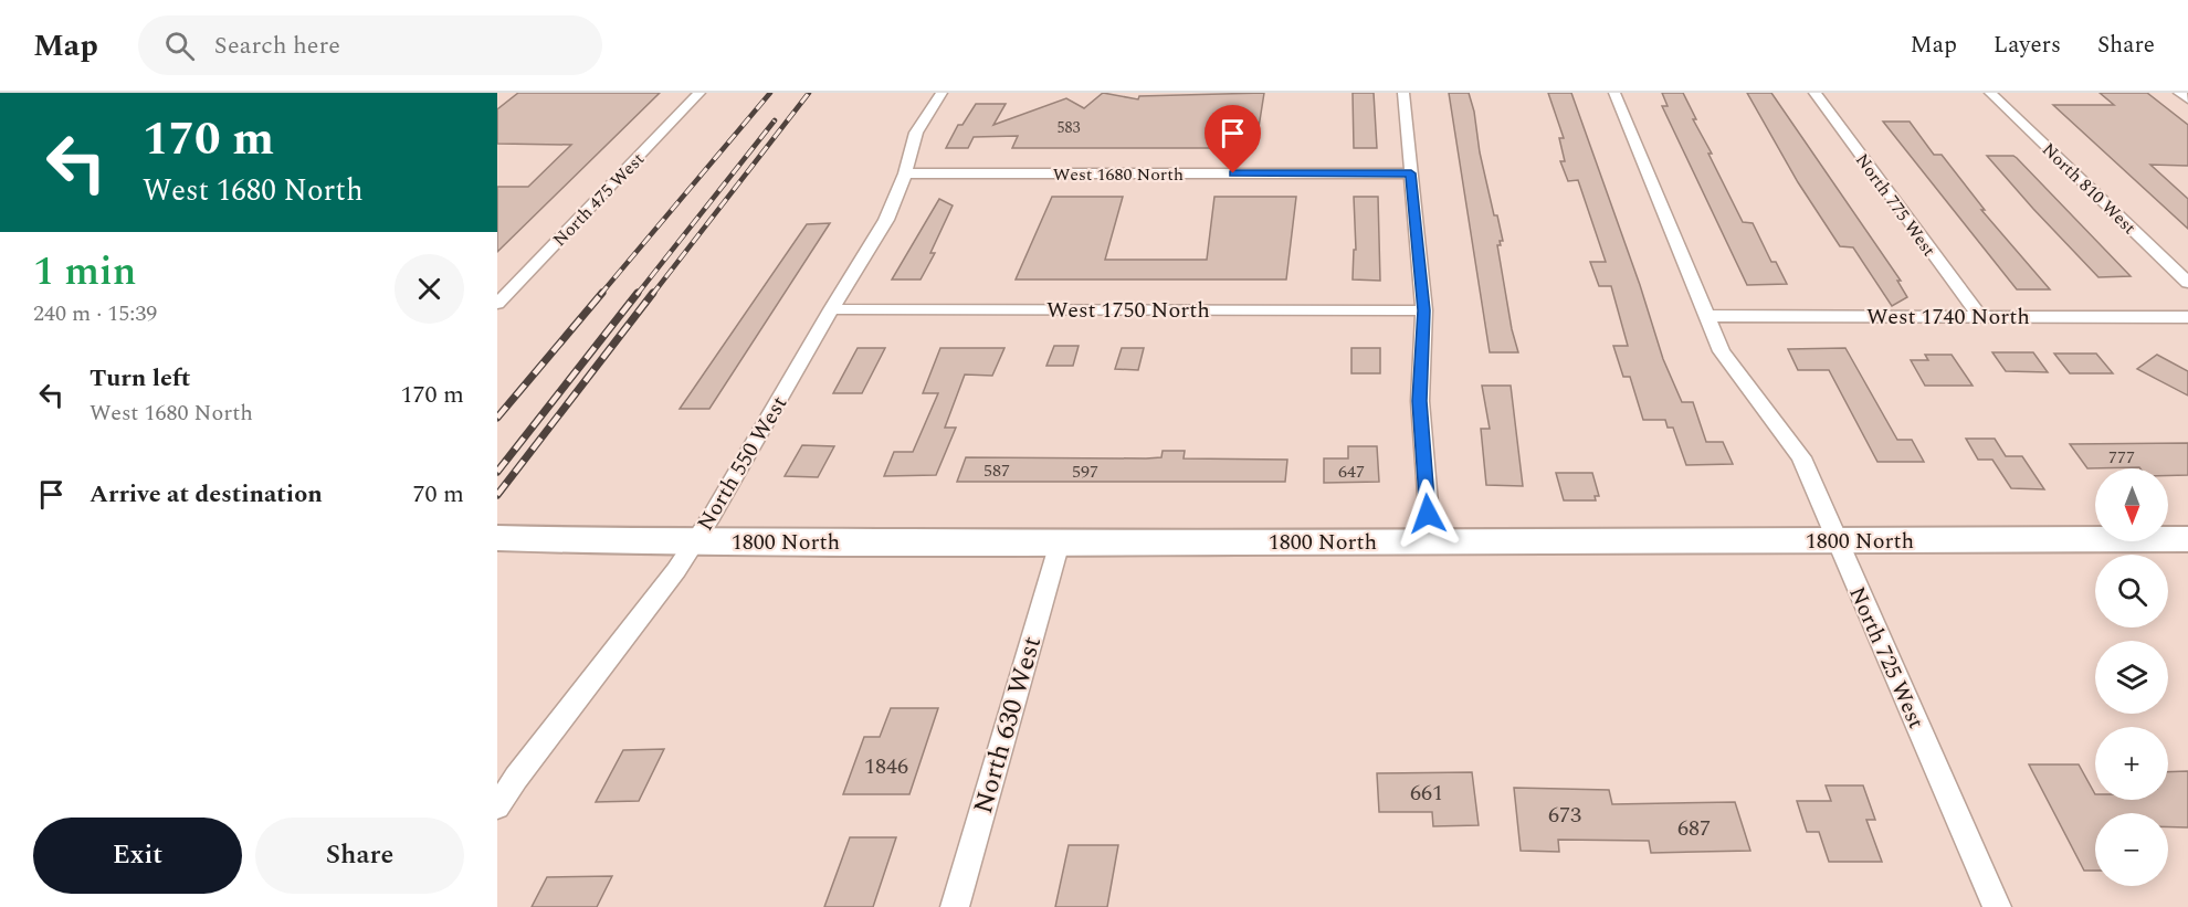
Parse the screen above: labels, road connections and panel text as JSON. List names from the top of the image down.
{
  "streets": {
    "main road": ["1800 North"],
    "street": [
      "West 1680 North",
      "North 810 West",
      "North 475 West",
      "North 775 West",
      "West 1750 North",
      "West 1740 North",
      "North 550 West",
      "North 725 West",
      "North 630 West"
    ]
  },
  "crossings": [
    ["West 1680 North", "North 550 West"],
    ["North 775 West", "West 1740 North"],
    ["West 1750 North", "North 550 West"],
    ["West 1740 North", "North 725 West"],
    ["North 550 West", "1800 North"],
    ["1800 North", "North 725 West"],
    ["1800 North", "North 630 West"]
  ],
  "house_numbers": [
    "583",
    "777",
    "587",
    "597",
    "647",
    "1846",
    "661",
    "673",
    "687"
  ],
  "north": "bottom",
  "page": {
    "header": "Map",
    "search": "Search here",
    "nav": ["Map", "Layers", "Share"],
    "turn": ["170 m", "West 1680 North"],
    "heading": ["1 min", "240 m · 15:39"],
    "list": [
      {
        "name": "Turn left",
        "note": "West 1680 North",
        "value": "170 m"
      },
      {
        "name": "Arrive at destination",
        "value": "70 m"
      }
    ],
    "map_buttons": ["+", "−"],
    "buttons": ["Exit", "Share"]
  }
}
